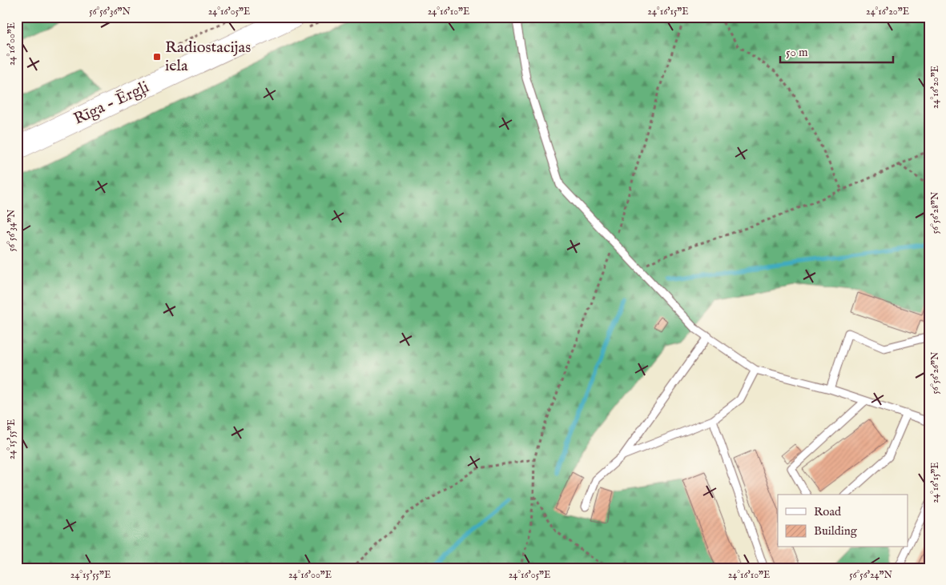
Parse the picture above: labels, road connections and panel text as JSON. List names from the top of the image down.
{
  "streets": {
    "main road": ["Rīga - Ērgļi"]
  },
  "places": {
    "transit": ["Radiostacijas iela"]
  },
  "legend": ["Road", "Building"],
  "scale_bar": "50 m",
  "coordinates": [
    "56°56'36\"N",
    "24°16'05\"E",
    "24°16'10\"E",
    "24°16'15\"E",
    "24°16'20\"E",
    "24°16'00\"E",
    "56°56'28\"N",
    "56°56'34\"N",
    "56°56'26\"N",
    "24°15'55\"E",
    "56°56'24\"N"
  ]
}
